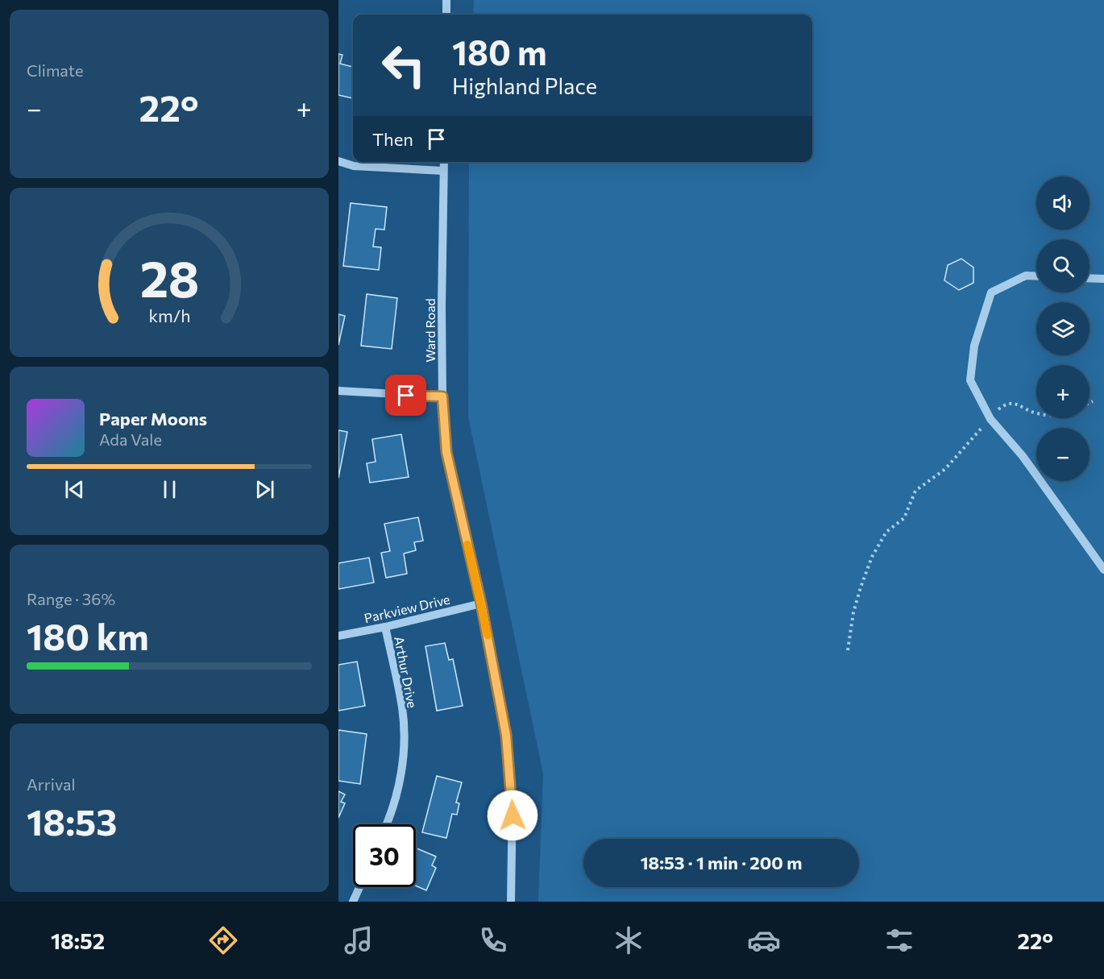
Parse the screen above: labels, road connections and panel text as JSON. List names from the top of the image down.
{
  "streets": {
    "street": ["Ward Road", "Parkview Drive", "Arthur Drive"]
  },
  "crossings": [
    ["Ward Road", "Parkview Drive"],
    ["Parkview Drive", "Arthur Drive"]
  ],
  "page": {
    "tile": [
      "Climate",
      ["Range · 36%", "180 km"],
      ["Arrival", "18:53"]
    ],
    "turn": ["180 m", "Highland Place"],
    "heat": ["−", "22°", "+"],
    "then": "Then",
    "map_buttons": ["+", "−"],
    "song": ["Paper Moons", "Ada Vale"],
    "limit": "30",
    "trip": "18:53 · 1 min · 200 m",
    "tabs": ["18:52", "22°"],
    "gauge": ["28", "km/h"]
  }
}
